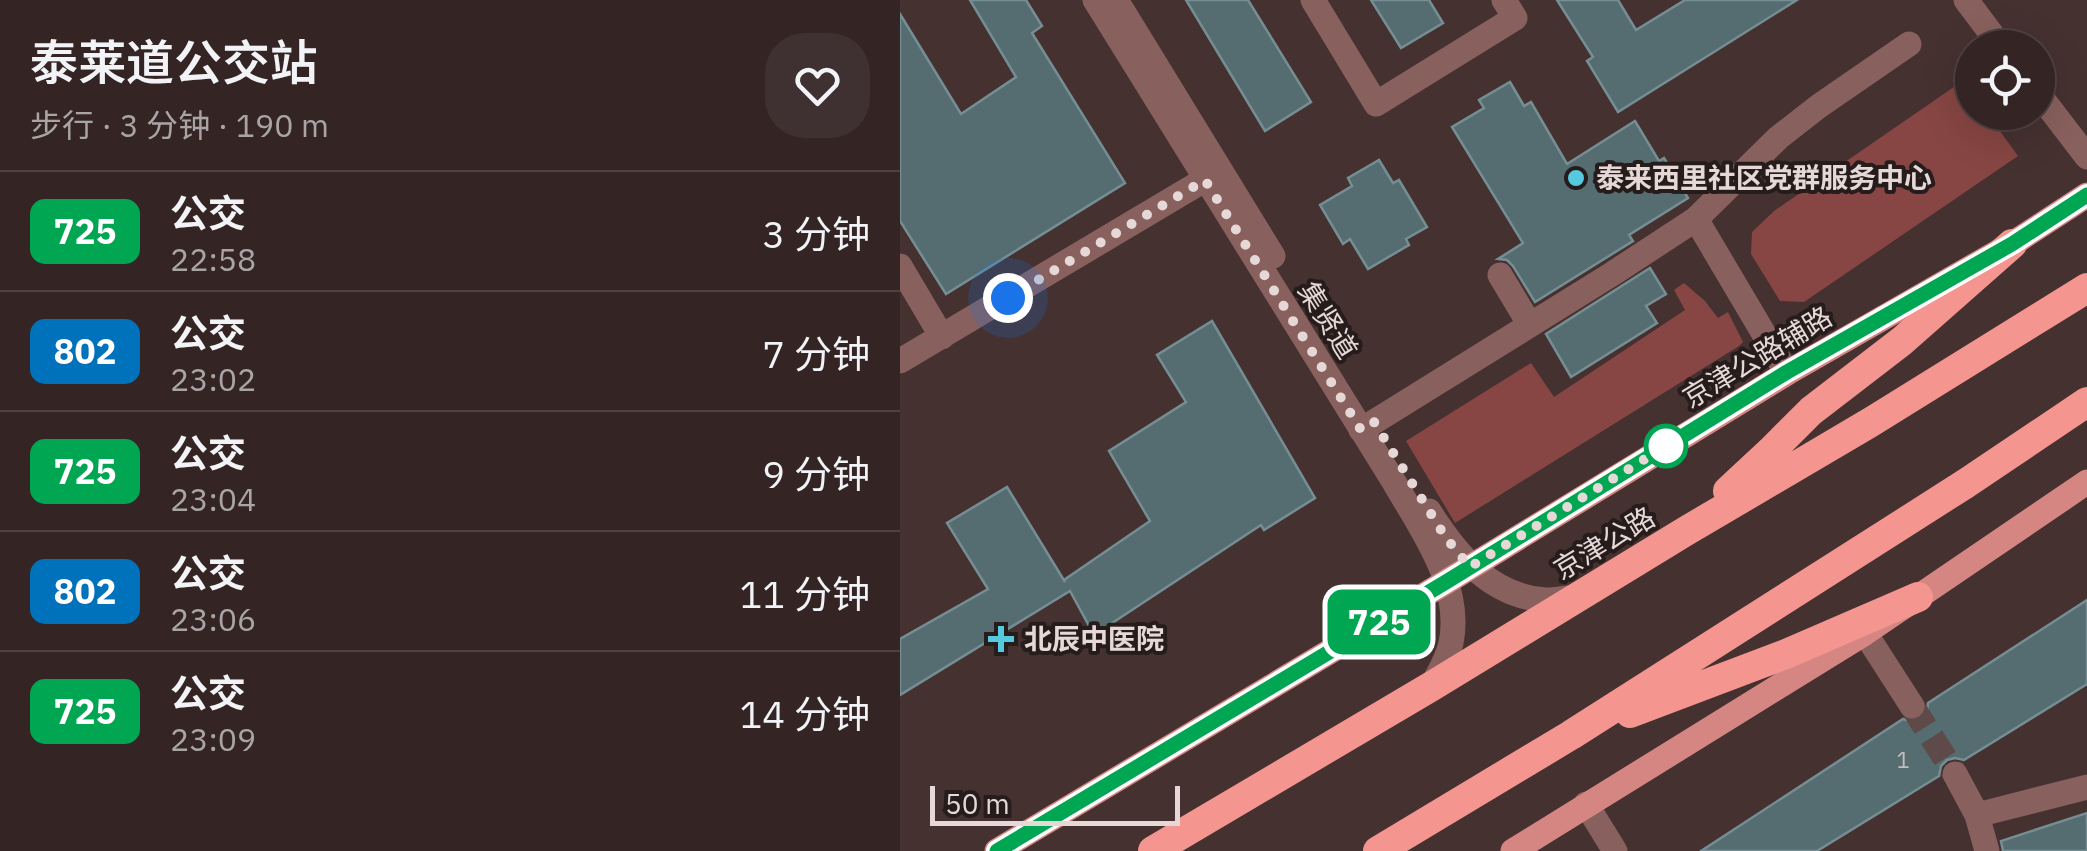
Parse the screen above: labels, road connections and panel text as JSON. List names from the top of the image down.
{
  "streets": {
    "highway": ["京津公路"],
    "main road": ["京津公路辅路"],
    "street": ["集贤道"]
  },
  "crossings": [
    ["集贤道", "京津公路辅路"],
    ["集贤道", "京津公路"]
  ],
  "places": {
    "other": ["泰来西里社区党群服务中心"],
    "health": ["北辰中医院"]
  },
  "lines": ["bus line 725"],
  "house_numbers": ["1"],
  "scale_bar": "50 m",
  "page": {
    "heading": ["泰莱道公交站", "步行 · 3 分钟 · 190 m"],
    "on_map": "725",
    "list": [
      {
        "mark": "725",
        "name": "公交",
        "note": "22:58",
        "value": "3 分钟"
      },
      {
        "mark": "802",
        "name": "公交",
        "note": "23:02",
        "value": "7 分钟"
      },
      {
        "mark": "725",
        "name": "公交",
        "note": "23:04",
        "value": "9 分钟"
      },
      {
        "mark": "802",
        "name": "公交",
        "note": "23:06",
        "value": "11 分钟"
      },
      {
        "mark": "725",
        "name": "公交",
        "note": "23:09",
        "value": "14 分钟"
      }
    ],
    "scale": "50 m"
  }
}
